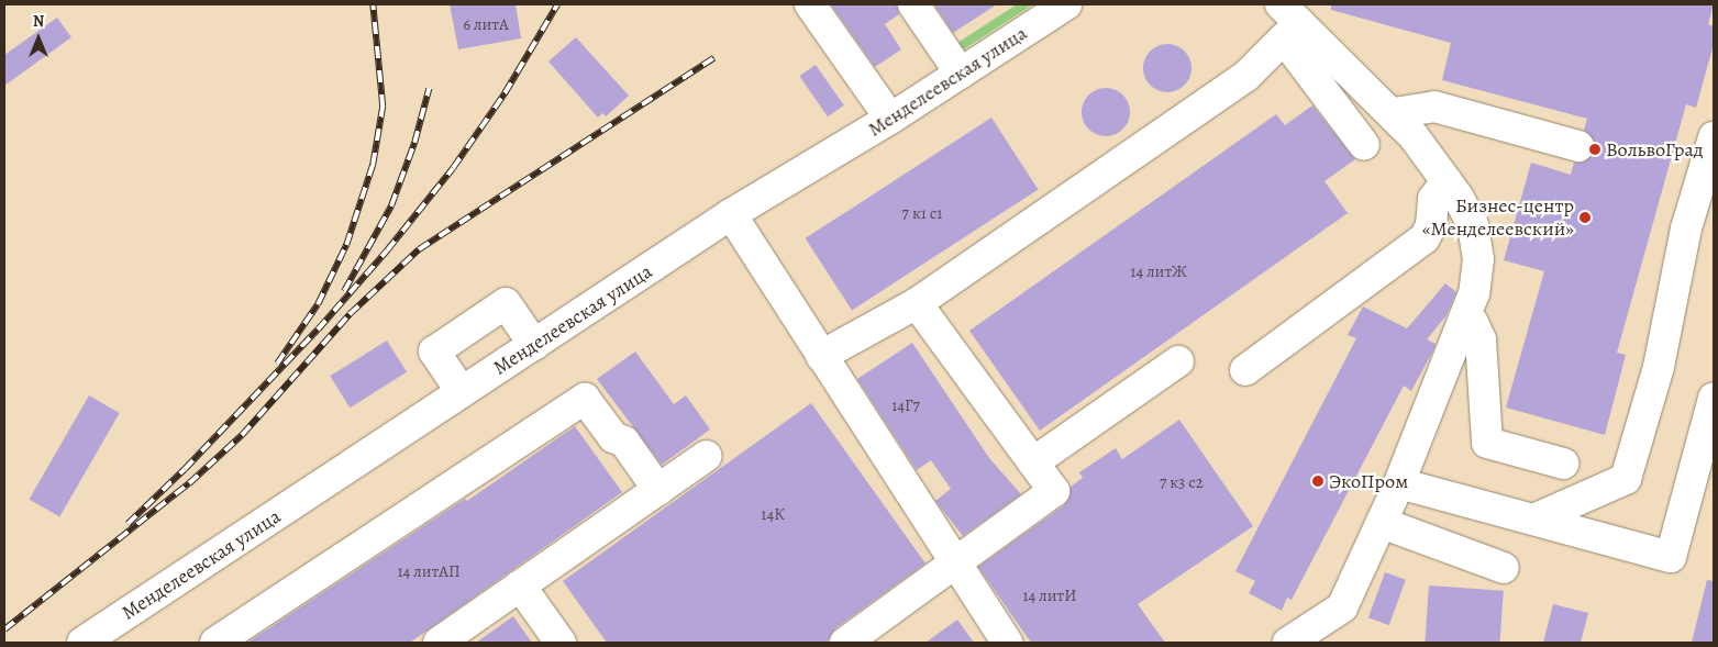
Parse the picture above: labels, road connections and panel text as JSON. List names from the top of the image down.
{
  "streets": {
    "street": ["Менделеевская улица"]
  },
  "places": ["ВольвоГрад", "Бизнес-центр «Менделеевский»", "ЭкоПром"],
  "house_numbers": [
    "6 литА",
    "7 к1 с1",
    "14 литЖ",
    "14Г7",
    "7 к3 с2",
    "14К",
    "14 литАП",
    "14 литИ"
  ],
  "north": "top"
}
